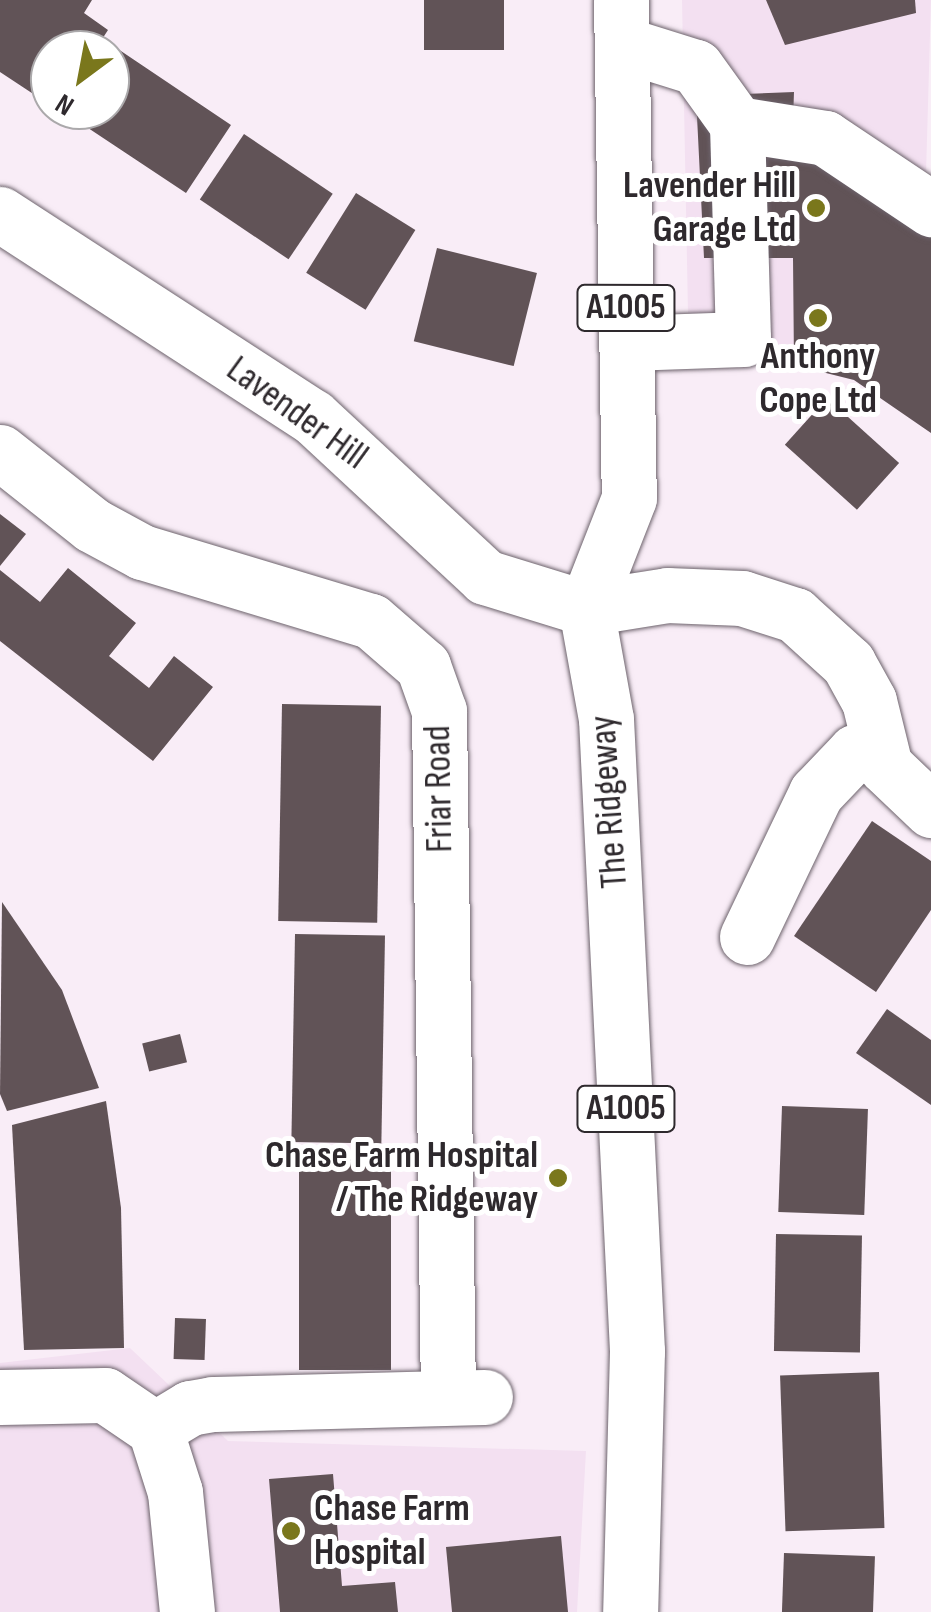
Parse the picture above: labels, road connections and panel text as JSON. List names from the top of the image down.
{
  "streets": {
    "street": [
      "A1005",
      "Lavender Hill",
      "Friar Road",
      "The Ridgeway"
    ]
  },
  "crossings": [
    ["A1005", "Lavender Hill"],
    ["A1005", "The Ridgeway"],
    ["Lavender Hill", "The Ridgeway"]
  ],
  "places": [
    "Lavender Hill Garage Ltd",
    "Anthony Cope Ltd",
    "Chase Farm Hospital / The Ridgeway",
    "Chase Farm Hospital"
  ],
  "north": "bottom left"
}
